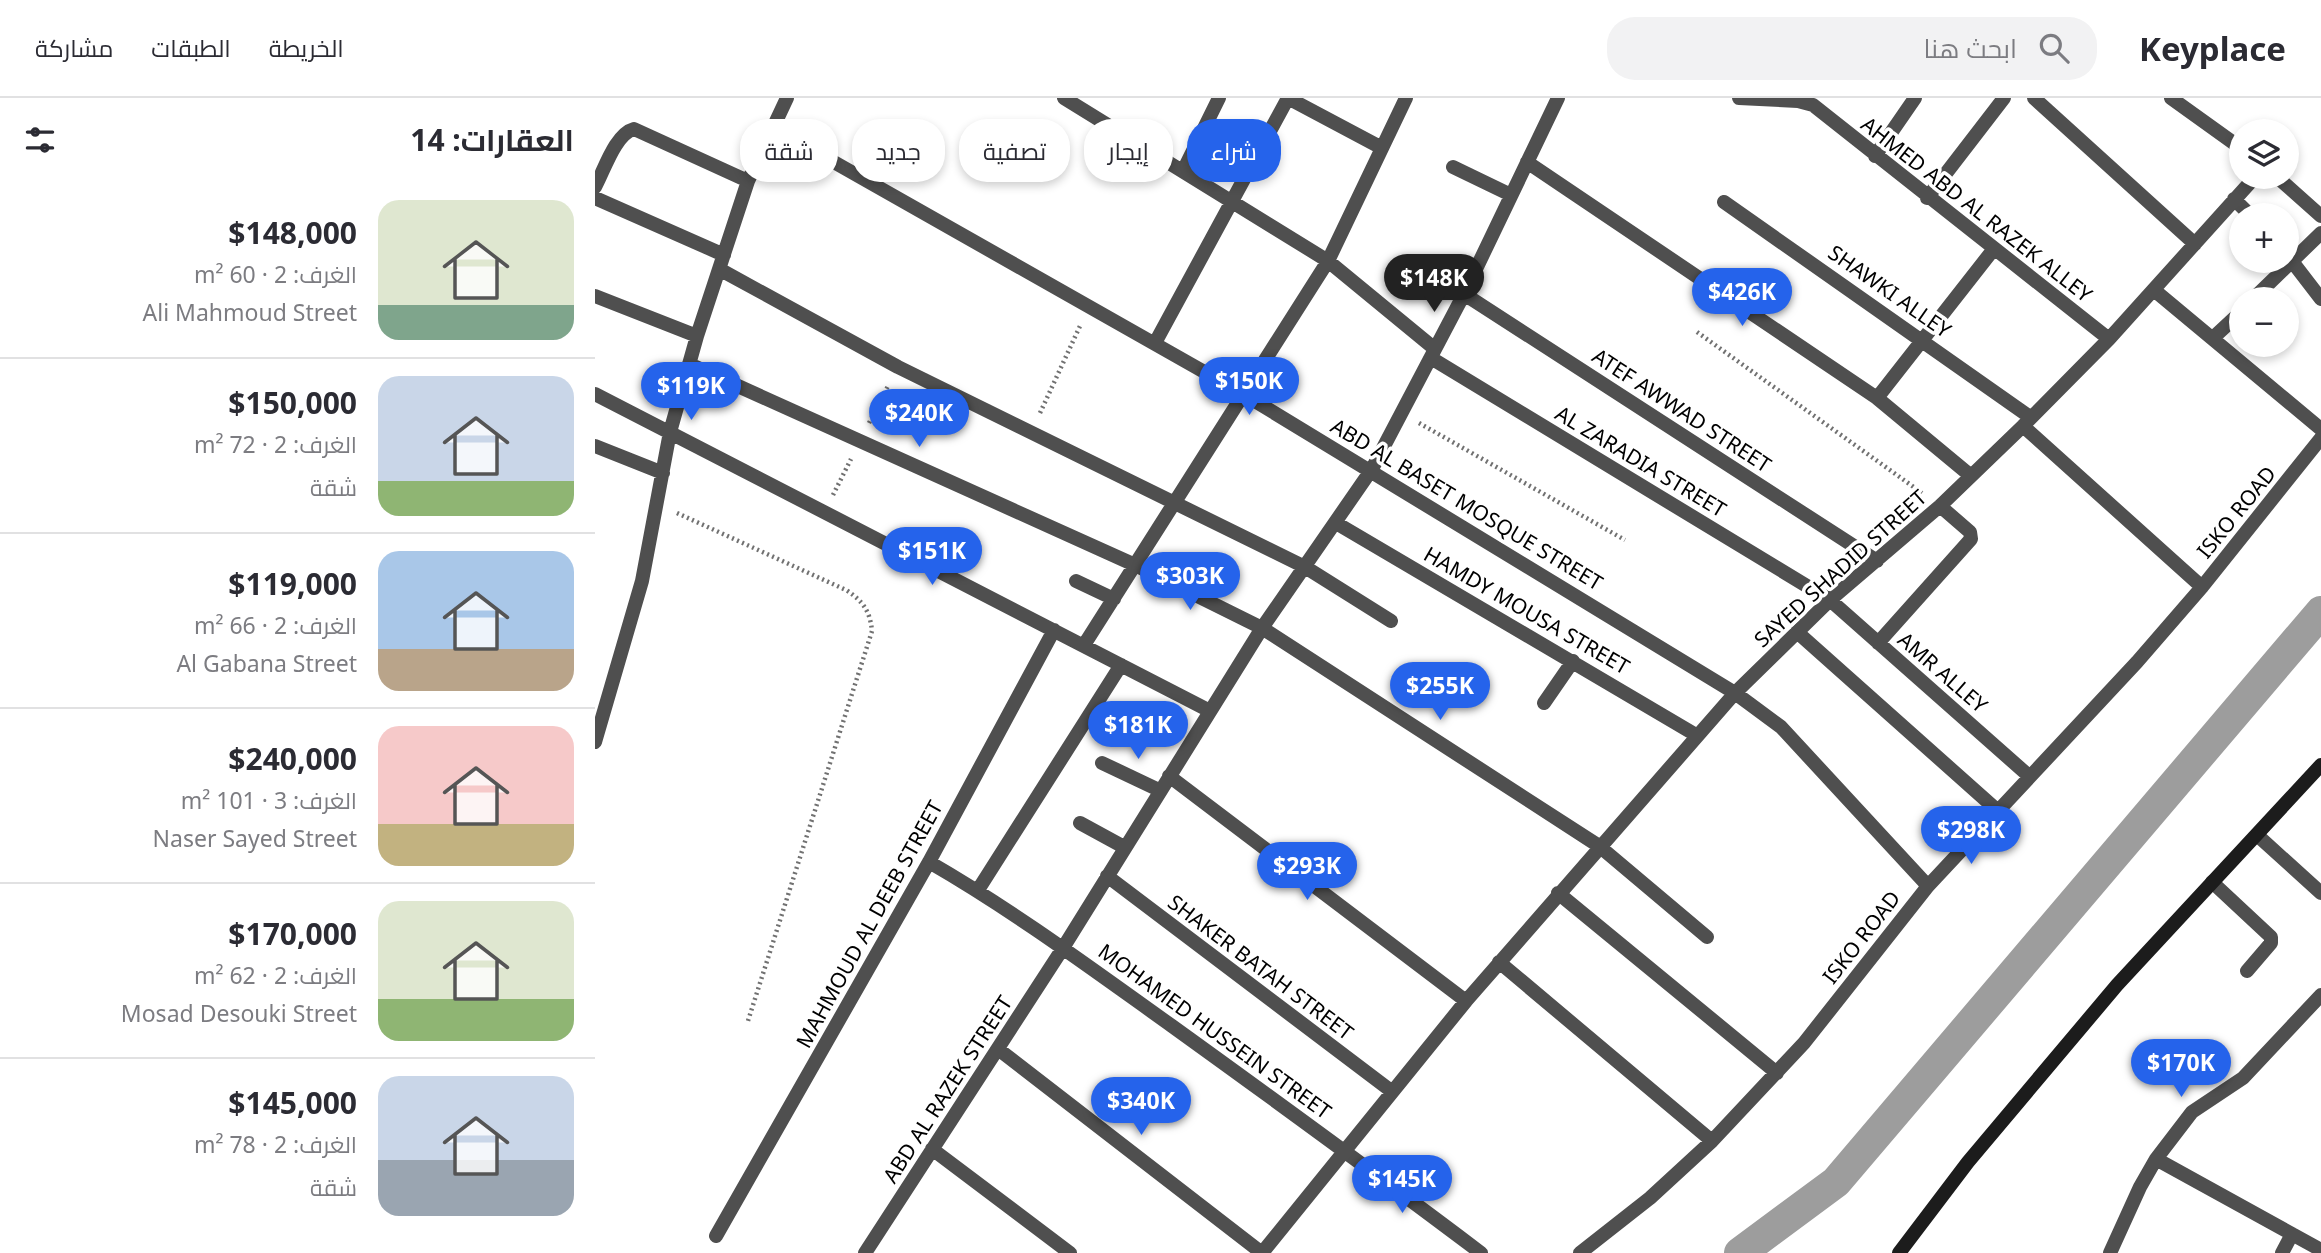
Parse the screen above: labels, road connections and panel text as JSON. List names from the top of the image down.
{
  "streets": {
    "street": [
      "AHMED ABD AL RAZEK ALLEY",
      "SHAWKI ALLEY",
      "ATEF AWWAD STREET",
      "AL ZARADIA STREET",
      "ABD AL BASET MOSQUE STREET",
      "ISKO ROAD",
      "SAYED SHADID STREET",
      "HAMDY MOUSA STREET",
      "AMR ALLEY",
      "MAHMOUD AL DEEB STREET",
      "SHAKER BATAH STREET",
      "MOHAMED HUSSEIN STREET",
      "ABD AL RAZEK STREET"
    ]
  },
  "crossings": [
    ["AHMED ABD AL RAZEK ALLEY", "SAYED SHADID STREET"],
    ["SHAWKI ALLEY", "ISKO ROAD"],
    ["SHAWKI ALLEY", "SAYED SHADID STREET"],
    ["ATEF AWWAD STREET", "SAYED SHADID STREET"],
    ["ATEF AWWAD STREET", "ABD AL RAZEK STREET"],
    ["AL ZARADIA STREET", "SAYED SHADID STREET"],
    ["AL ZARADIA STREET", "AMR ALLEY"],
    ["AL ZARADIA STREET", "ABD AL RAZEK STREET"],
    ["ABD AL BASET MOSQUE STREET", "ISKO ROAD"],
    ["ABD AL BASET MOSQUE STREET", "SAYED SHADID STREET"],
    ["ABD AL BASET MOSQUE STREET", "ABD AL RAZEK STREET"],
    ["ISKO ROAD", "AMR ALLEY"],
    ["SAYED SHADID STREET", "HAMDY MOUSA STREET"],
    ["SAYED SHADID STREET", "AMR ALLEY"],
    ["SAYED SHADID STREET", "SHAKER BATAH STREET"],
    ["SAYED SHADID STREET", "MOHAMED HUSSEIN STREET"],
    ["HAMDY MOUSA STREET", "ABD AL RAZEK STREET"],
    ["MAHMOUD AL DEEB STREET", "MOHAMED HUSSEIN STREET"],
    ["SHAKER BATAH STREET", "ABD AL RAZEK STREET"],
    ["MOHAMED HUSSEIN STREET", "ABD AL RAZEK STREET"]
  ],
  "page": {
    "header": "Keyplace",
    "search": "ابحث هنا",
    "nav": ["الخريطة", "الطبقات", "مشاركة"],
    "heading": "العقارات: 14",
    "map_buttons": ["+", "−"],
    "chip": [
      "شراء",
      "إيجار",
      "تصفية",
      "جديد",
      "شقة"
    ],
    "list": [
      {
        "name": "$148,000",
        "note": "الغرف: 2 · 60 m² · Ali Mahmoud Street"
      },
      {
        "name": "$150,000",
        "note": "الغرف: 2 · 72 m² · شقة"
      },
      {
        "name": "$119,000",
        "note": "الغرف: 2 · 66 m² · Al Gabana Street"
      },
      {
        "name": "$240,000",
        "note": "الغرف: 3 · 101 m² · Naser Sayed Street"
      },
      {
        "name": "$170,000",
        "note": "الغرف: 2 · 62 m² · Mosad Desouki Street"
      },
      {
        "name": "$145,000",
        "note": "الغرف: 2 · 78 m² · شقة"
      }
    ],
    "price": [
      "$148K",
      "$426K",
      "$150K",
      "$119K",
      "$240K",
      "$151K",
      "$303K",
      "$255K",
      "$181K",
      "$298K",
      "$293K",
      "$170K",
      "$340K",
      "$145K"
    ]
  }
}
